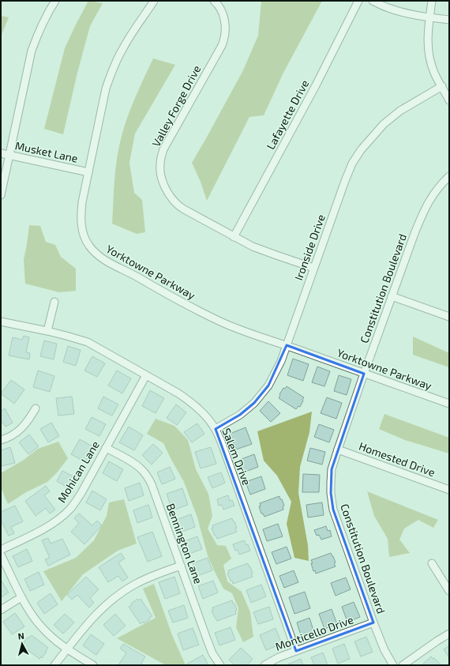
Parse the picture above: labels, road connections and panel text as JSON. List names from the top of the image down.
{
  "streets": {
    "street": [
      "Valley Forge Drive",
      "Lafayette Drive",
      "Musket Lane",
      "Ironside Drive",
      "Yorktowne Parkway",
      "Constitution Boulevard",
      "Salem Drive",
      "Homested Drive",
      "Mohican Lane",
      "Bennington Lane",
      "Monticello Drive"
    ]
  },
  "crossings": [
    ["Valley Forge Drive", "Lafayette Drive"],
    ["Valley Forge Drive", "Ironside Drive"],
    ["Musket Lane", "Yorktowne Parkway"],
    ["Ironside Drive", "Yorktowne Parkway"],
    ["Ironside Drive", "Salem Drive"],
    ["Yorktowne Parkway", "Constitution Boulevard"],
    ["Constitution Boulevard", "Homested Drive"],
    ["Constitution Boulevard", "Monticello Drive"],
    ["Salem Drive", "Mohican Lane"],
    ["Salem Drive", "Monticello Drive"],
    ["Mohican Lane", "Bennington Lane"]
  ],
  "north": "top"
}
